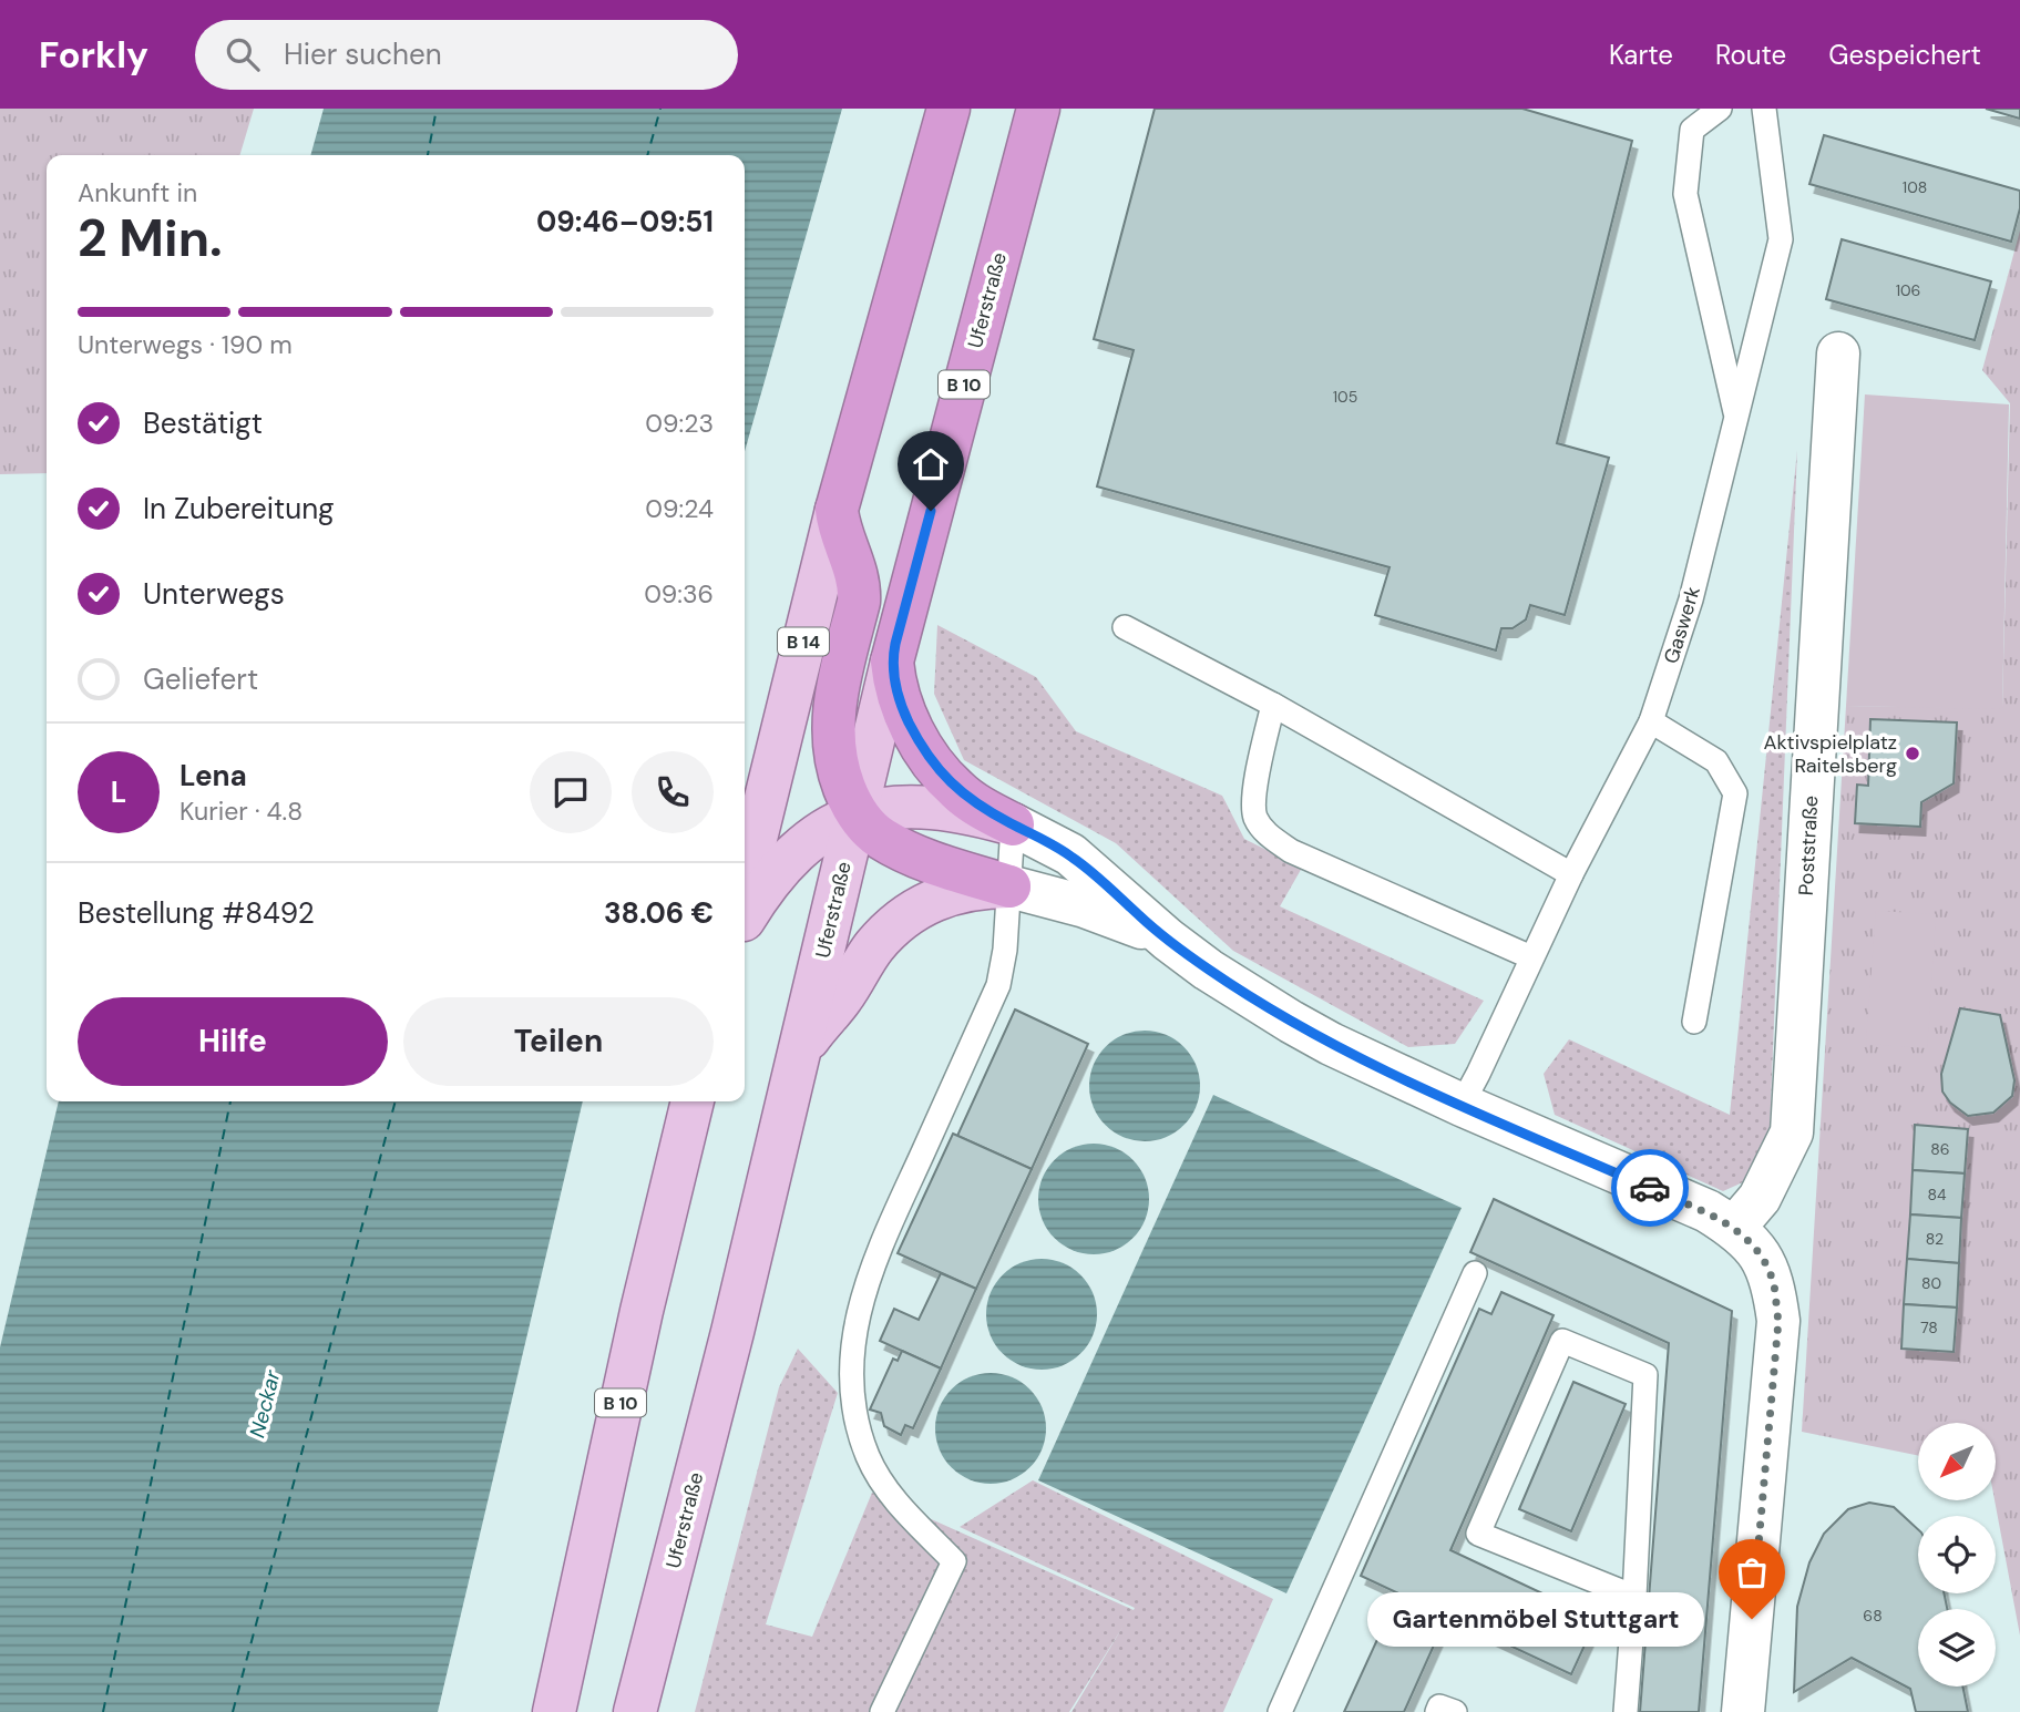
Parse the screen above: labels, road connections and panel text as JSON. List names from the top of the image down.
{
  "streets": {
    "highway": ["Uferstraße", "B 10"],
    "main road": ["B 14"],
    "street": ["Poststraße"],
    "lane": ["Gaswerk"]
  },
  "water": ["Neckar"],
  "places": ["Aktivspielplatz Raitelsberg", "Gartenmöbel Stuttgart"],
  "house_numbers": [
    "108",
    "106",
    "105",
    "86",
    "84",
    "82",
    "80",
    "78",
    "68"
  ],
  "north": "bottom left",
  "page": {
    "header": "Forkly",
    "search": "Hier suchen",
    "nav": ["Karte", "Route", "Gespeichert"],
    "heading": ["2 Min.", "Ankunft in", "09:46–09:51"],
    "panel": [
      "Lena",
      "Kurier · 4.8",
      "Bestellung #8492",
      "38.06 €"
    ],
    "bar": "Unterwegs · 190 m",
    "list": [
      ["Bestätigt", "09:23"],
      ["In Zubereitung", "09:24"],
      ["Unterwegs", "09:36"],
      "Geliefert"
    ],
    "round": "L",
    "buttons": ["Hilfe", "Teilen"],
    "bubble": "Gartenmöbel Stuttgart"
  }
}
